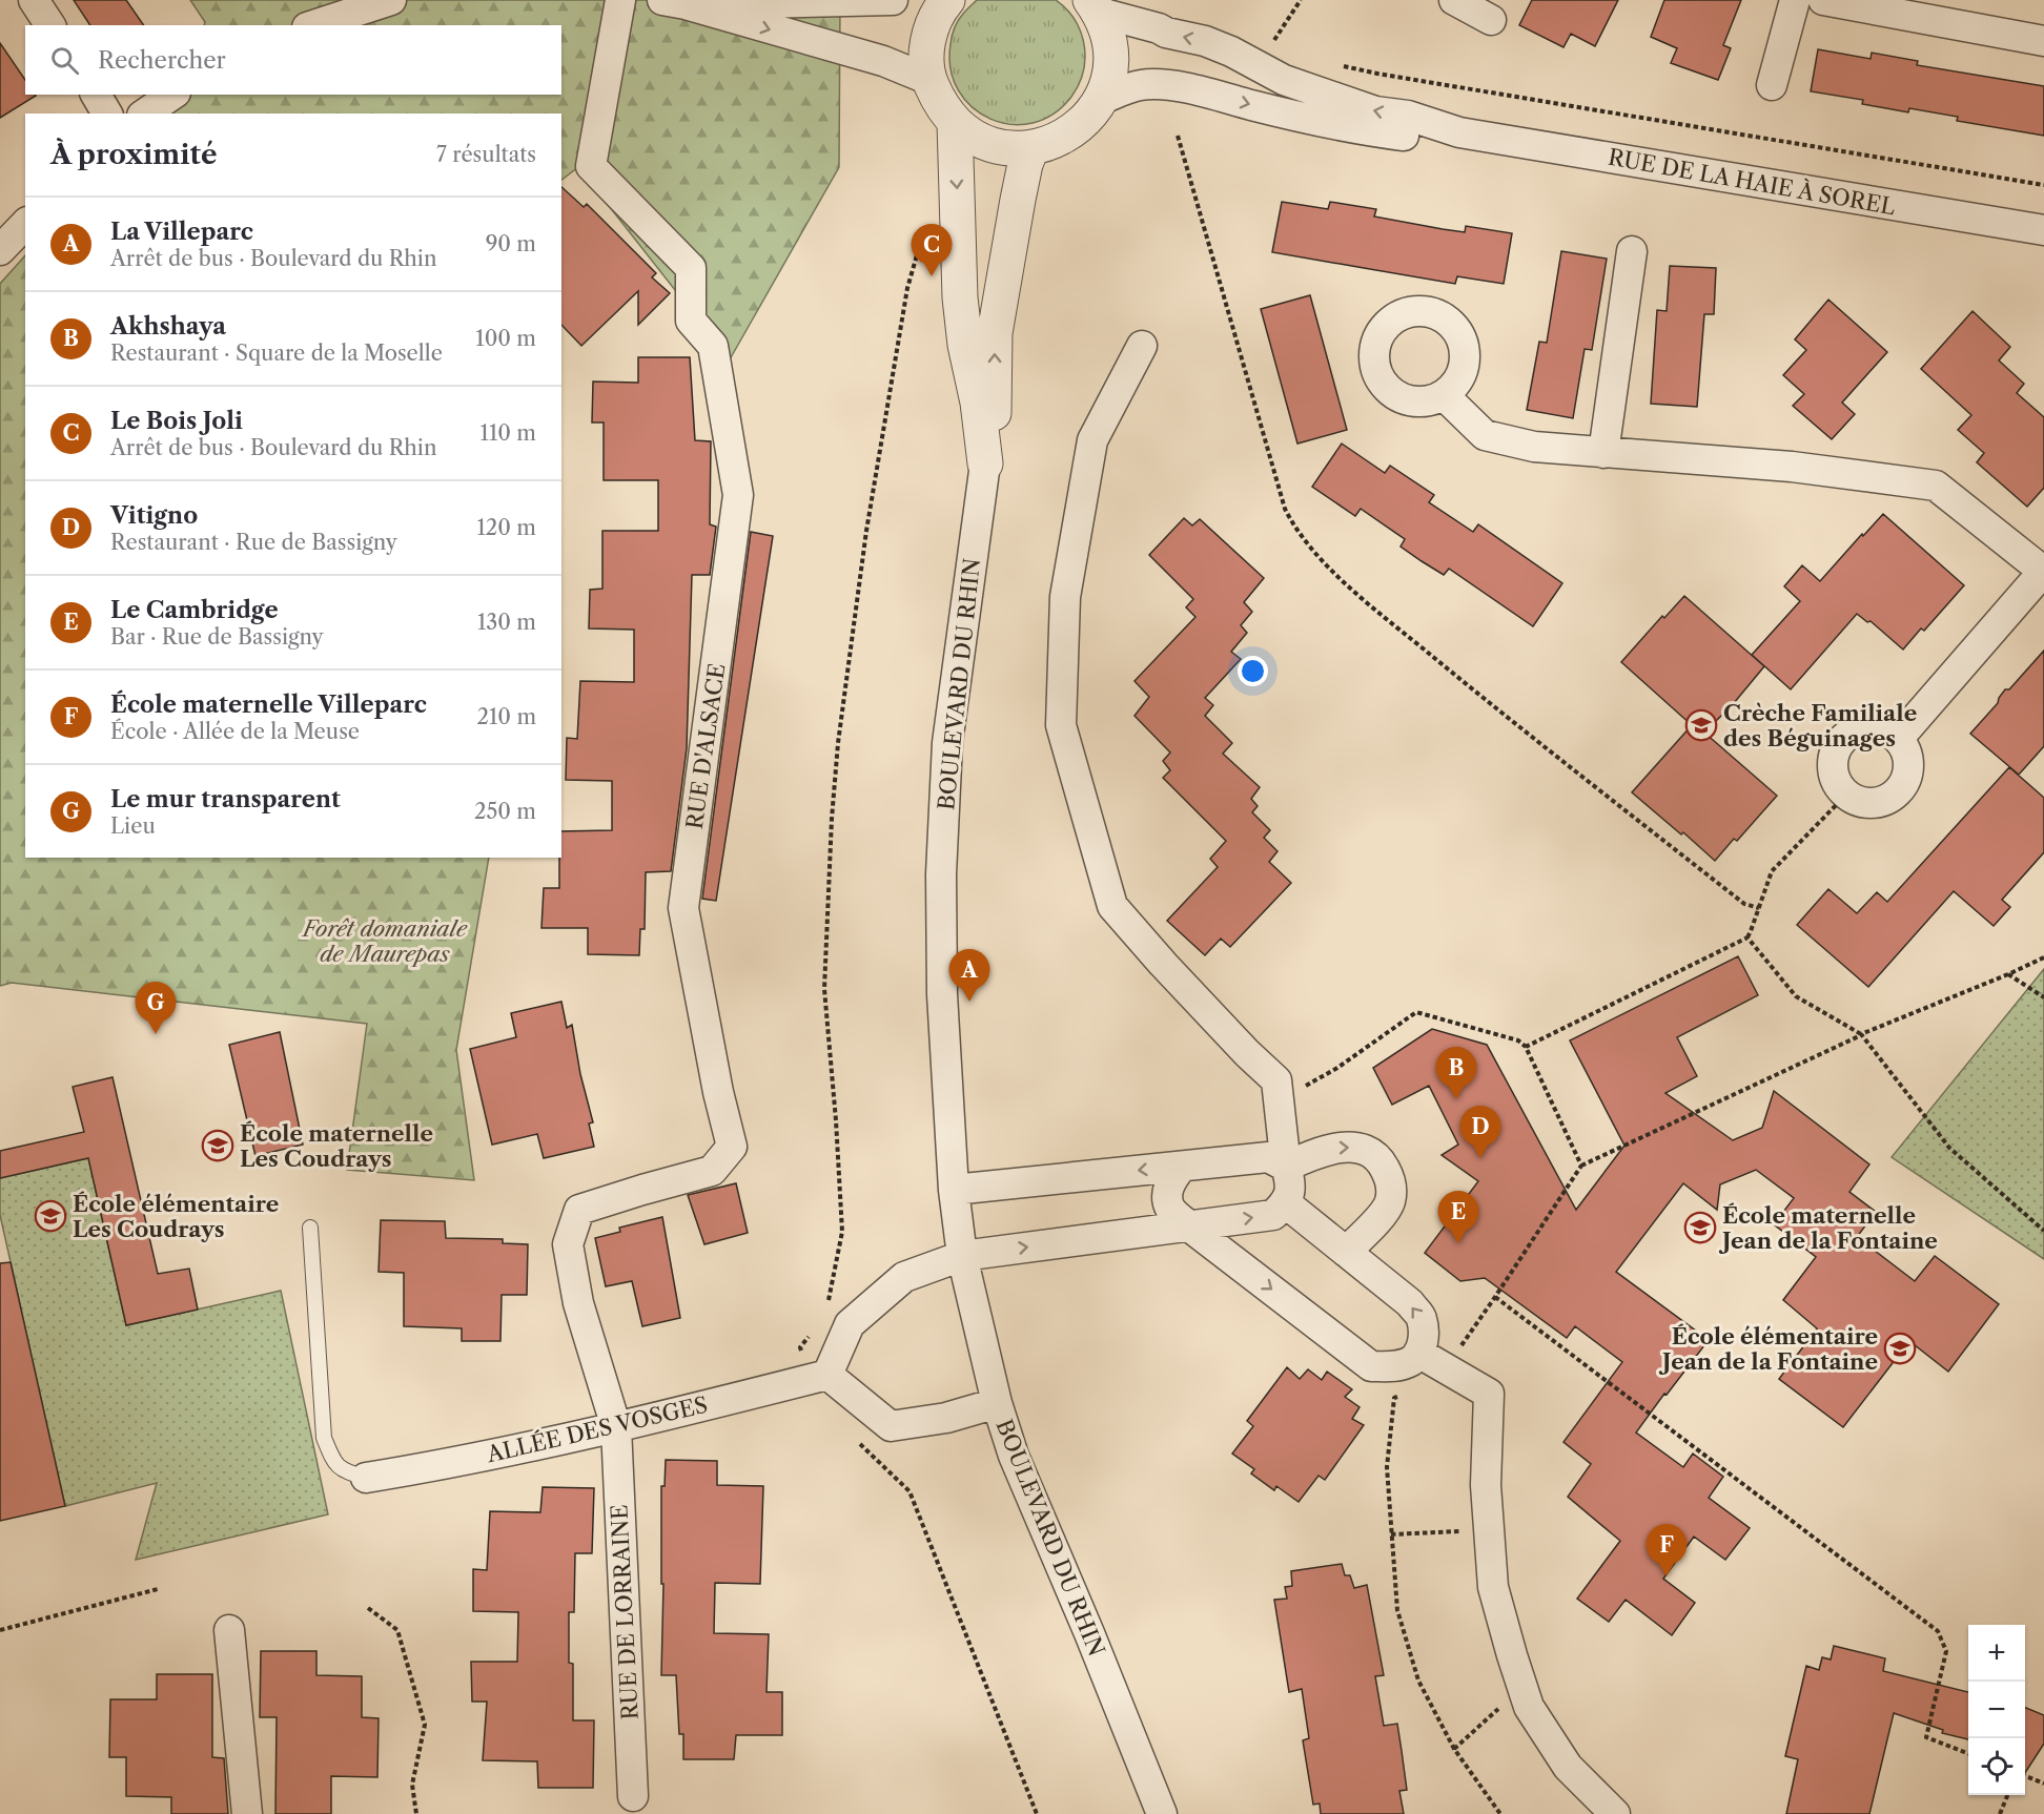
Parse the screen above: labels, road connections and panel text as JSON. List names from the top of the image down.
{
  "streets": {
    "street": [
      "RUE DE LA HAIE À SOREL",
      "BOULEVARD DU RHIN",
      "RUE D'ALSACE",
      "ALLÉE DES VOSGES",
      "RUE DE LORRAINE"
    ]
  },
  "crossings": [
    ["RUE D'ALSACE", "ALLÉE DES VOSGES"],
    ["RUE D'ALSACE", "RUE DE LORRAINE"],
    ["ALLÉE DES VOSGES", "RUE DE LORRAINE"]
  ],
  "parks": ["Forêt domaniale de Maurepas"],
  "places": {
    "school or university": [
      "Crèche Familiale des Béguinages",
      "École maternelle Les Coudrays",
      "École élémentaire Les Coudrays",
      "École maternelle Jean de la Fontaine",
      "École élémentaire Jean de la Fontaine"
    ]
  },
  "page": {
    "search": "Rechercher",
    "heading": ["À proximité", "7 résultats"],
    "list": [
      {
        "mark": "A",
        "name": "La Villeparc",
        "note": "Arrêt de bus · Boulevard du Rhin",
        "value": "90 m"
      },
      {
        "mark": "B",
        "name": "Akhshaya",
        "note": "Restaurant · Square de la Moselle",
        "value": "100 m"
      },
      {
        "mark": "C",
        "name": "Le Bois Joli",
        "note": "Arrêt de bus · Boulevard du Rhin",
        "value": "110 m"
      },
      {
        "mark": "D",
        "name": "Vitigno",
        "note": "Restaurant · Rue de Bassigny",
        "value": "120 m"
      },
      {
        "mark": "E",
        "name": "Le Cambridge",
        "note": "Bar · Rue de Bassigny",
        "value": "130 m"
      },
      {
        "mark": "F",
        "name": "École maternelle Villeparc",
        "note": "École · Allée de la Meuse",
        "value": "210 m"
      },
      {
        "mark": "G",
        "name": "Le mur transparent",
        "note": "Lieu",
        "value": "250 m"
      }
    ],
    "pins": [
      "C",
      "A",
      "G",
      "B",
      "D",
      "E",
      "F"
    ],
    "map_buttons": ["+", "−"]
  }
}
